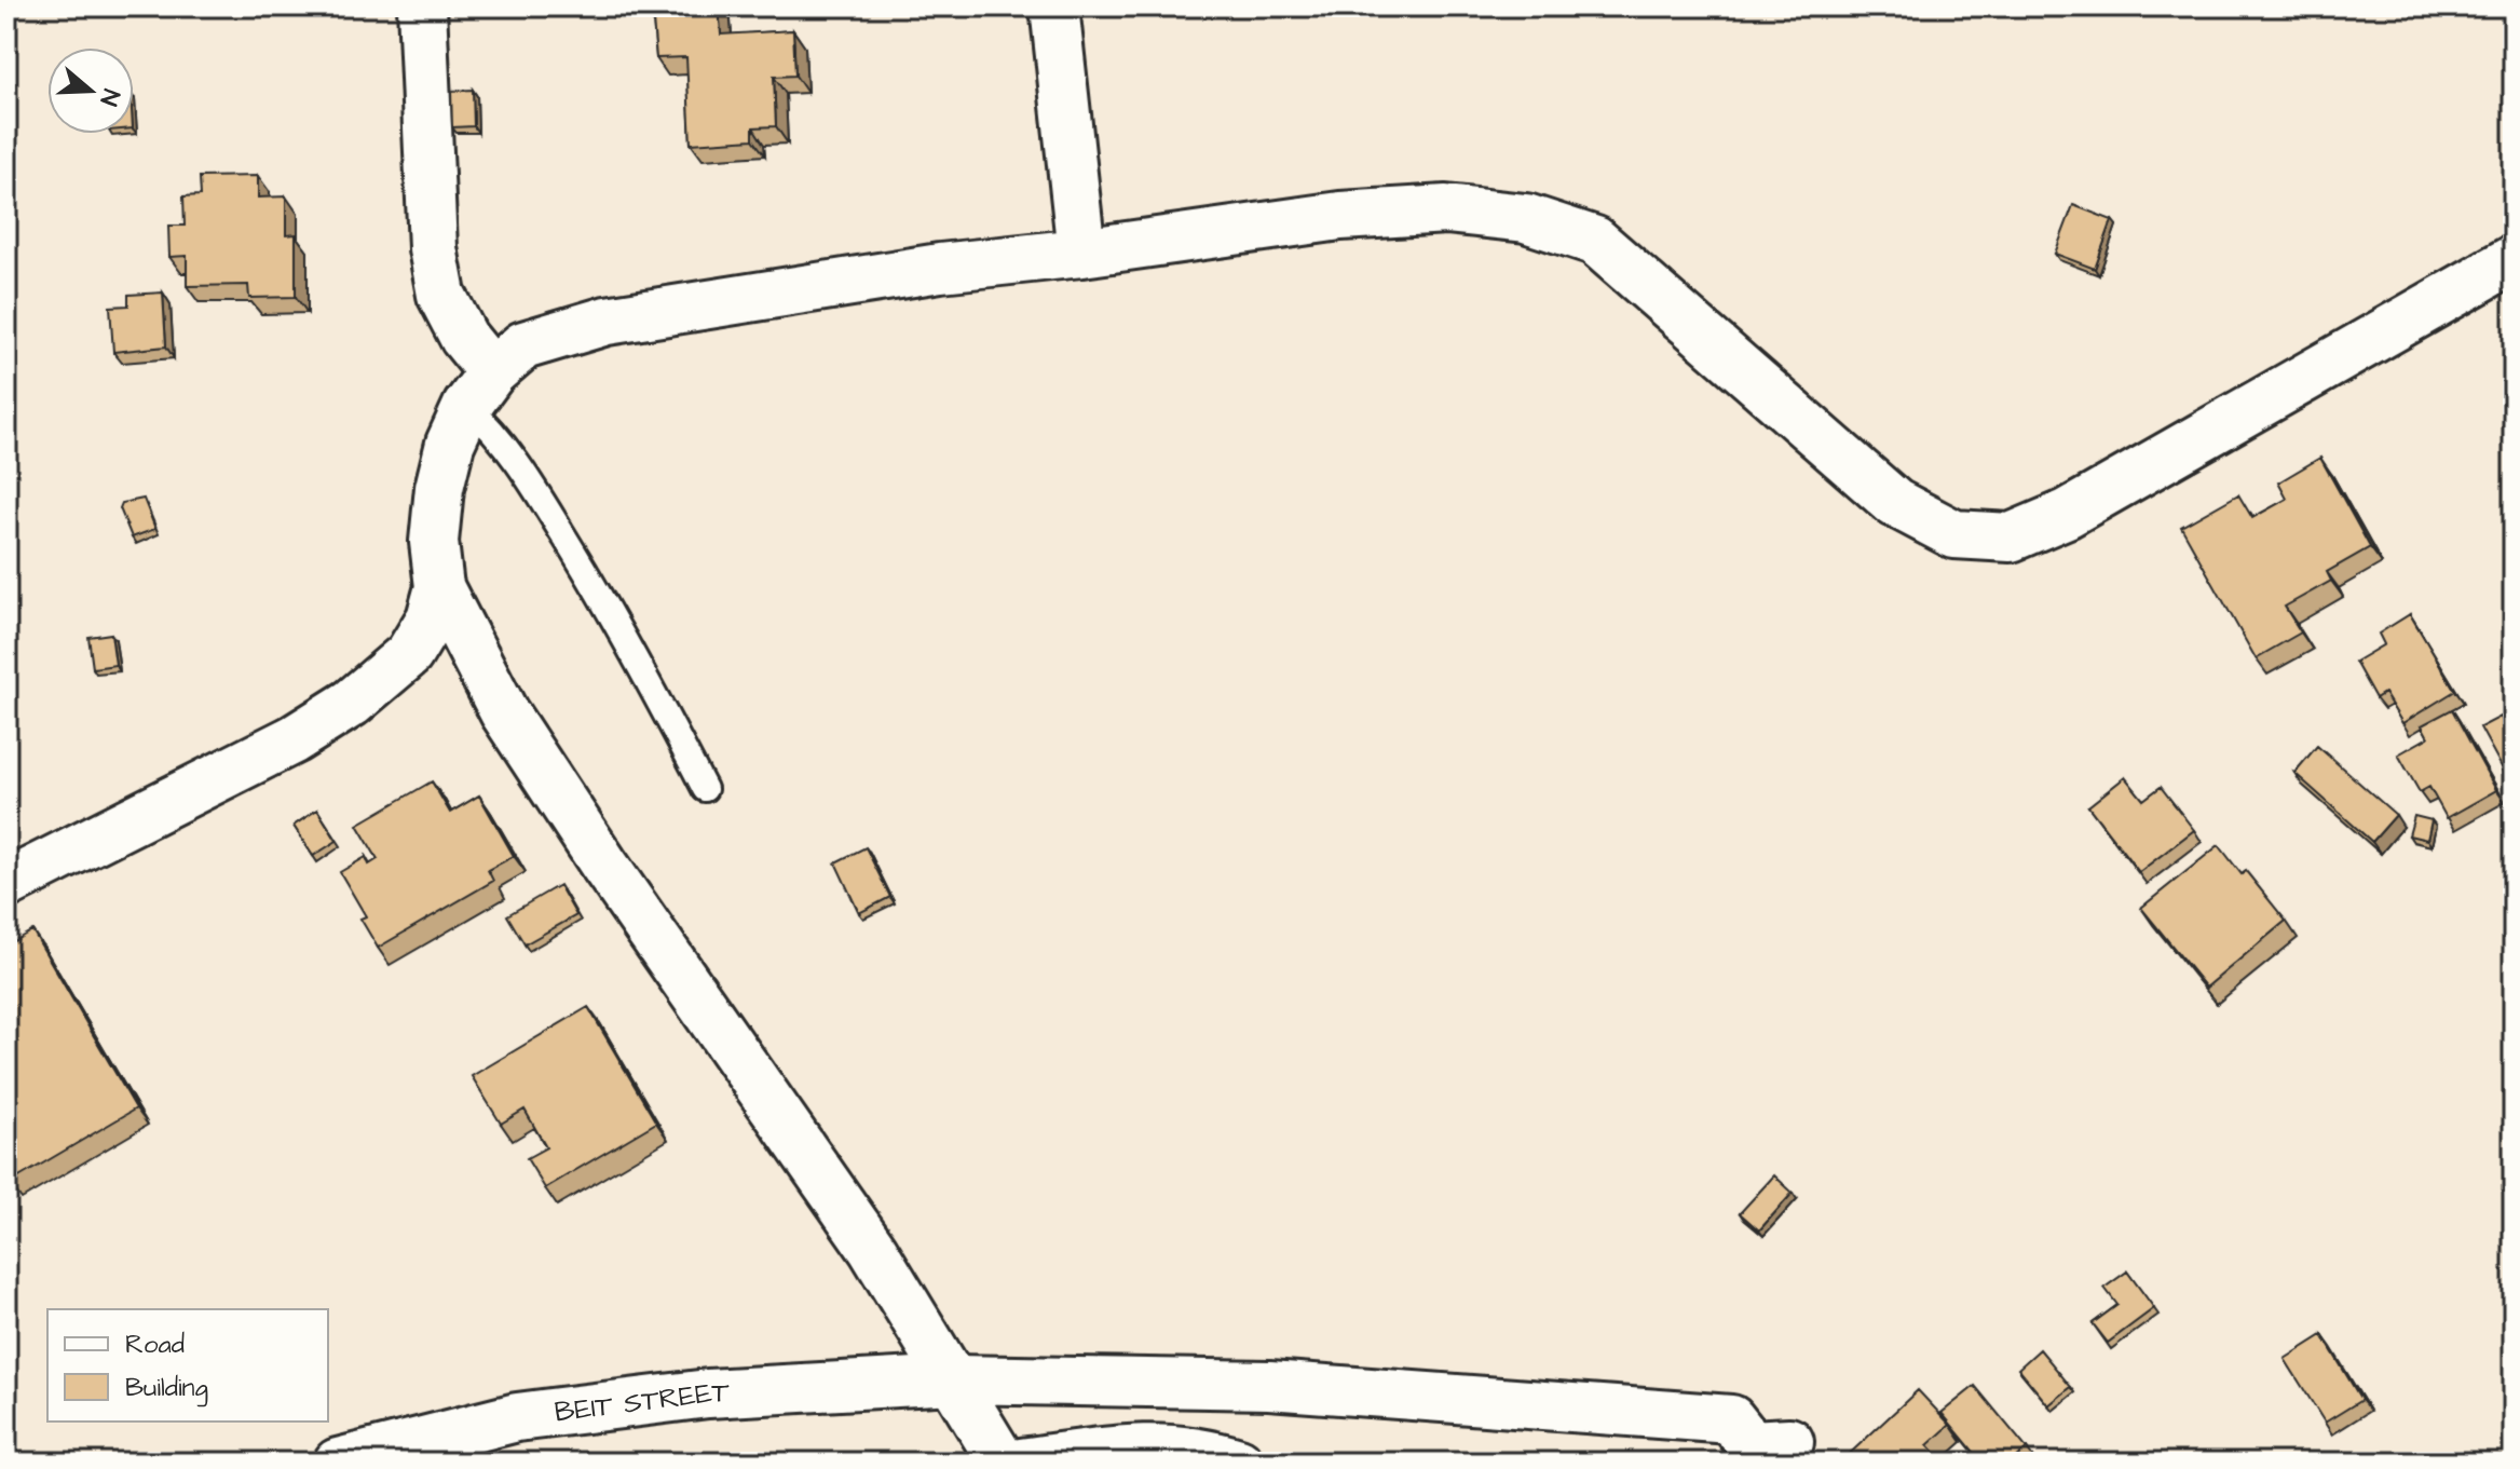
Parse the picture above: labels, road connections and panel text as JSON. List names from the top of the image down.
{
  "streets": {
    "street": ["BEIT STREET"]
  },
  "legend": ["Road", "Building"],
  "north": "right"
}
